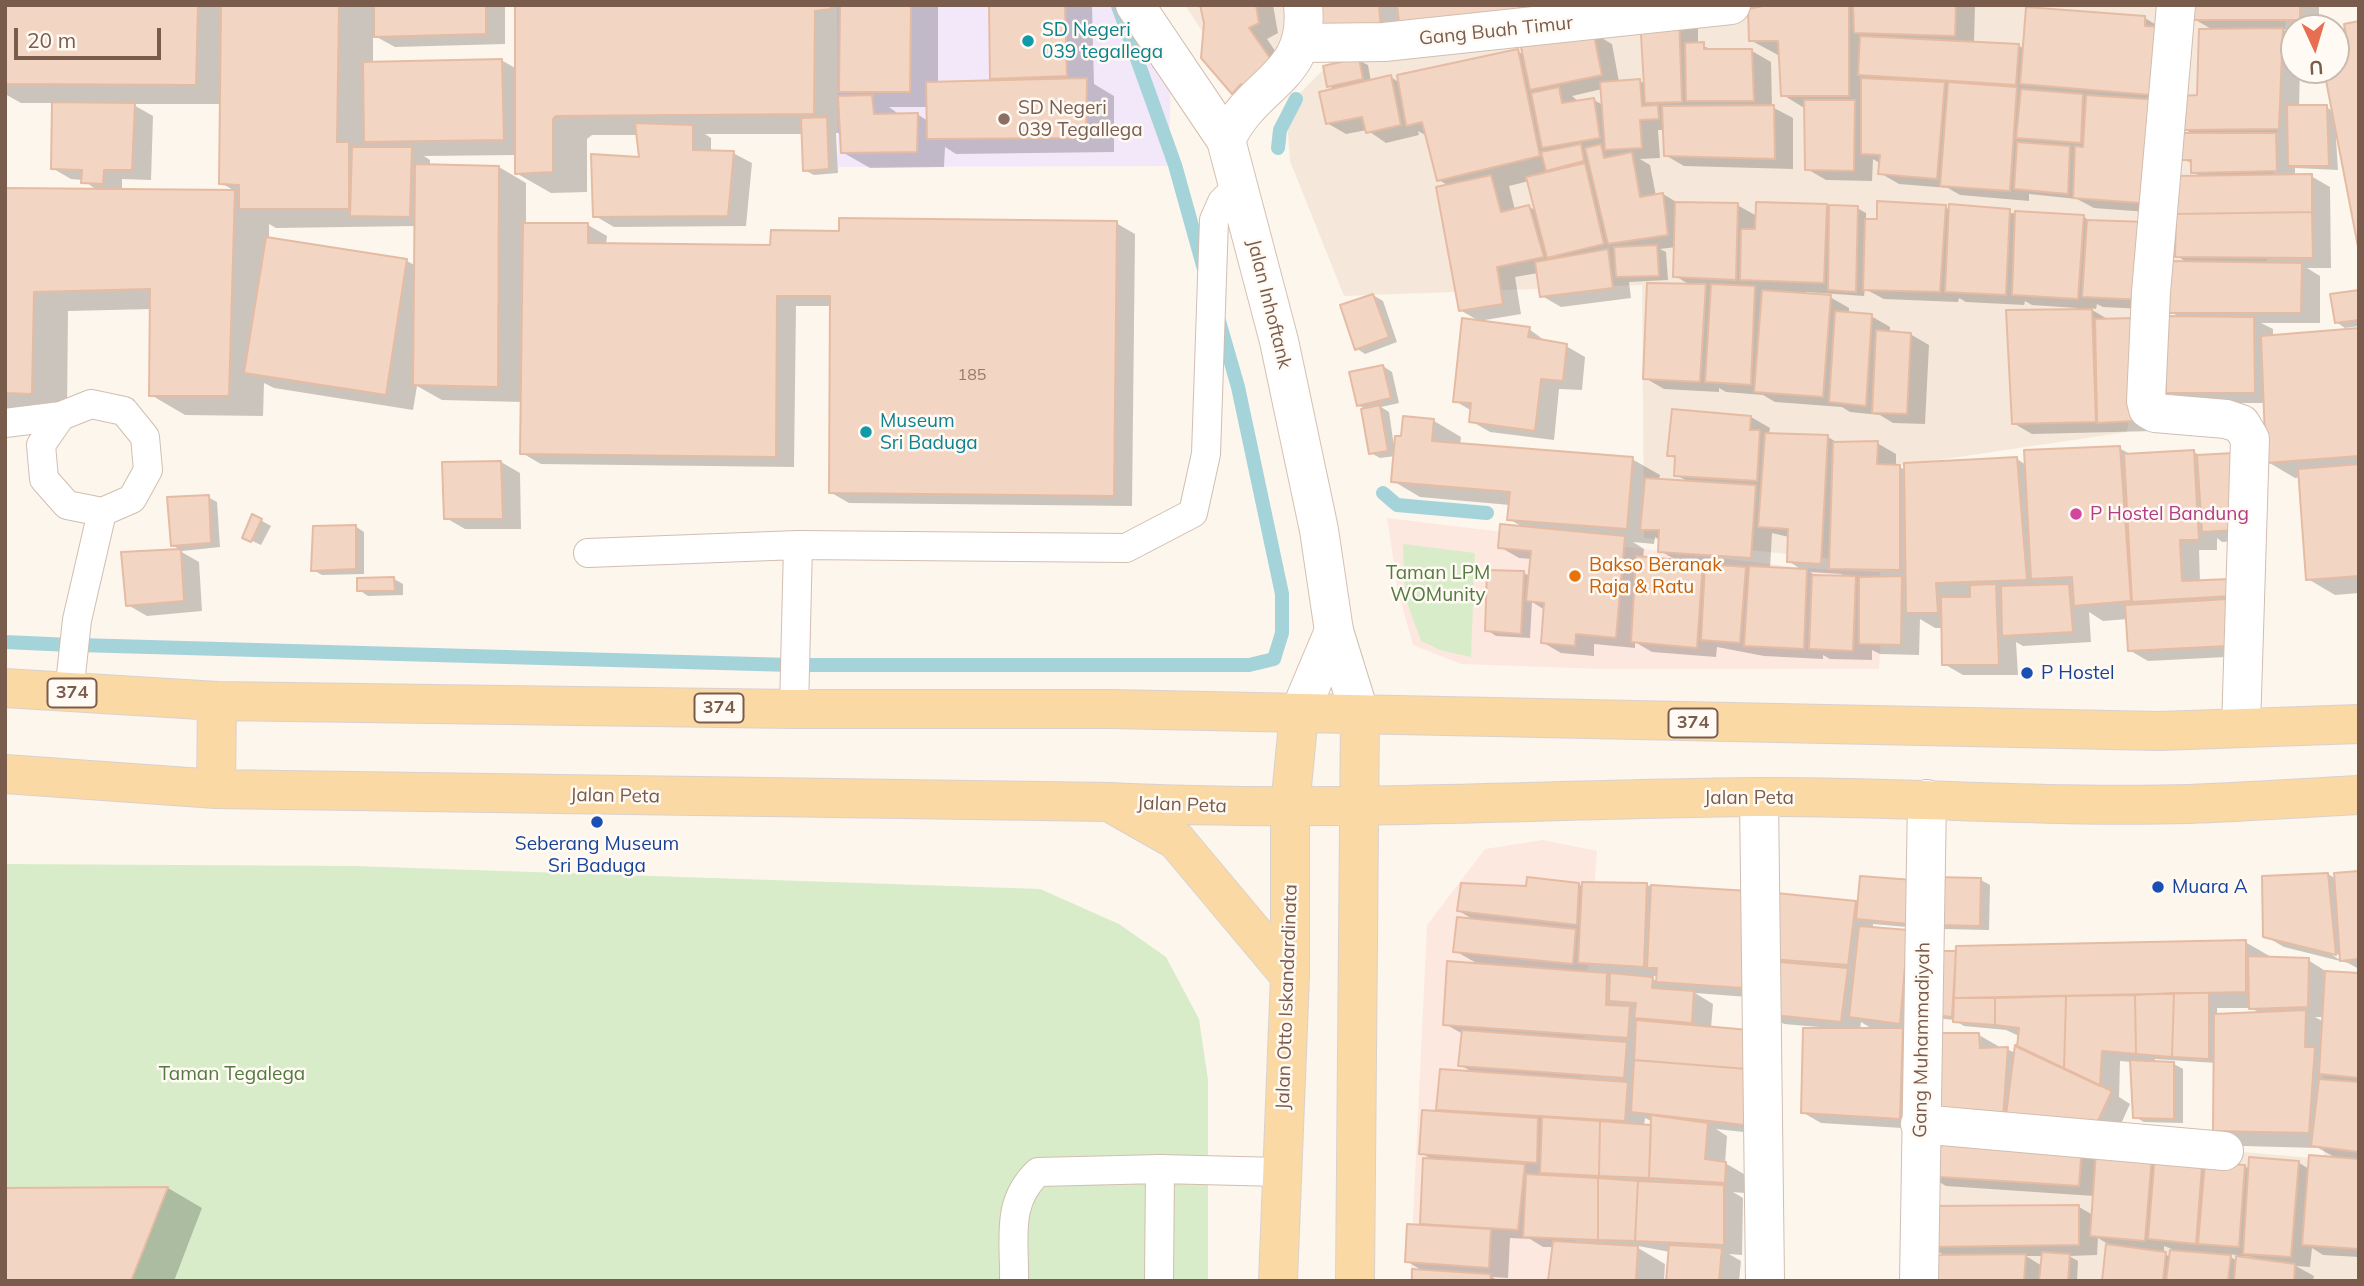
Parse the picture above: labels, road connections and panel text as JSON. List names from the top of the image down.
{
  "streets": {
    "main road": ["374", "Jalan Peta", "Jalan Otto Iskandardinata"],
    "street": ["Gang Buah Timur", "Jalan Inhoftank", "Gang Muhammadiyah"]
  },
  "crossings": [
    ["Jalan Inhoftank", "374"],
    ["374", "Jalan Otto Iskandardinata"],
    ["Jalan Peta", "Jalan Otto Iskandardinata"],
    ["Jalan Peta", "Gang Muhammadiyah"]
  ],
  "parks": ["Taman LPM WOMunity", "Taman Tegalega"],
  "places": [
    "SD Negeri 039 tegallega",
    "SD Negeri 039 Tegallega",
    "Museum Sri Baduga",
    "P Hostel Bandung",
    "Bakso Beranak Raja & Ratu",
    "P Hostel",
    "Seberang Museum Sri Baduga",
    "Muara A"
  ],
  "house_numbers": ["185"],
  "scale_bar": "20 m",
  "north": "bottom"
}
